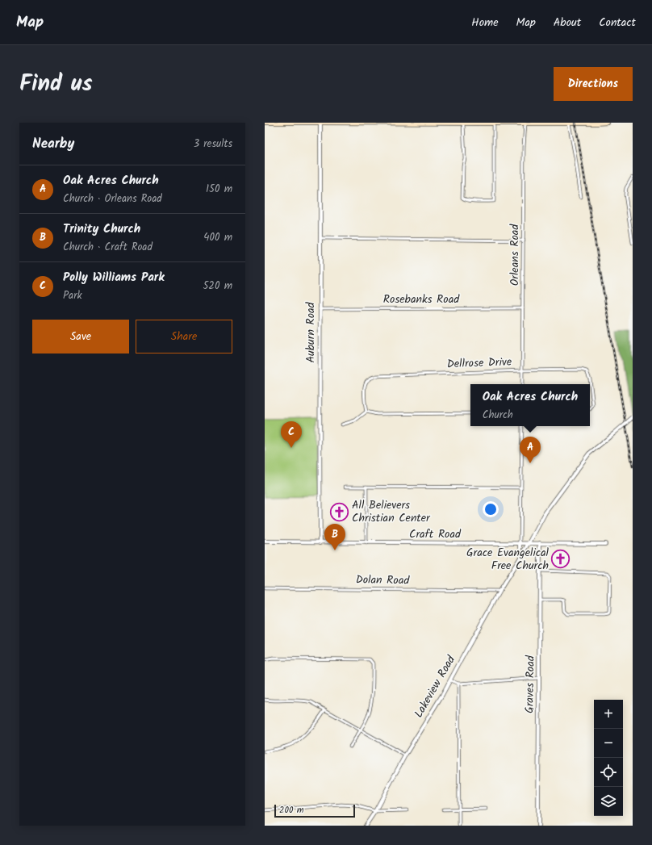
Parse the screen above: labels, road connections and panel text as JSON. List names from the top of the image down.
{
  "streets": {
    "street": [
      "Orleans Road",
      "Rosebanks Road",
      "Auburn Road",
      "Dellrose Drive",
      "Craft Road",
      "Dolan Road",
      "Graves Road",
      "Lakeview Road"
    ]
  },
  "crossings": [
    ["Orleans Road", "Rosebanks Road"],
    ["Orleans Road", "Dellrose Drive"],
    ["Rosebanks Road", "Auburn Road"],
    ["Auburn Road", "Craft Road"],
    ["Craft Road", "Graves Road"],
    ["Craft Road", "Lakeview Road"],
    ["Dolan Road", "Lakeview Road"]
  ],
  "places": {
    "church": ["All Believers Christian Center", "Grace Evangelical Free Church"]
  },
  "scale_bar": "200 m",
  "page": {
    "header": "Map",
    "nav": [
      "Home",
      "Map",
      "About",
      "Contact"
    ],
    "title": "Find us",
    "buttons": [
      "Directions",
      ["Save", "Share"]
    ],
    "heading": ["Nearby", "3 results"],
    "list": [
      {
        "mark": "A",
        "name": "Oak Acres Church",
        "note": "Church · Orleans Road",
        "value": "150 m"
      },
      {
        "mark": "B",
        "name": "Trinity Church",
        "note": "Church · Craft Road",
        "value": "400 m"
      },
      {
        "mark": "C",
        "name": "Polly Williams Park",
        "note": "Park",
        "value": "520 m"
      }
    ],
    "popup": ["Oak Acres Church", "Church"],
    "pins": ["C", "A", "B"],
    "map_buttons": ["+", "−"],
    "scale": "200 m"
  }
}
